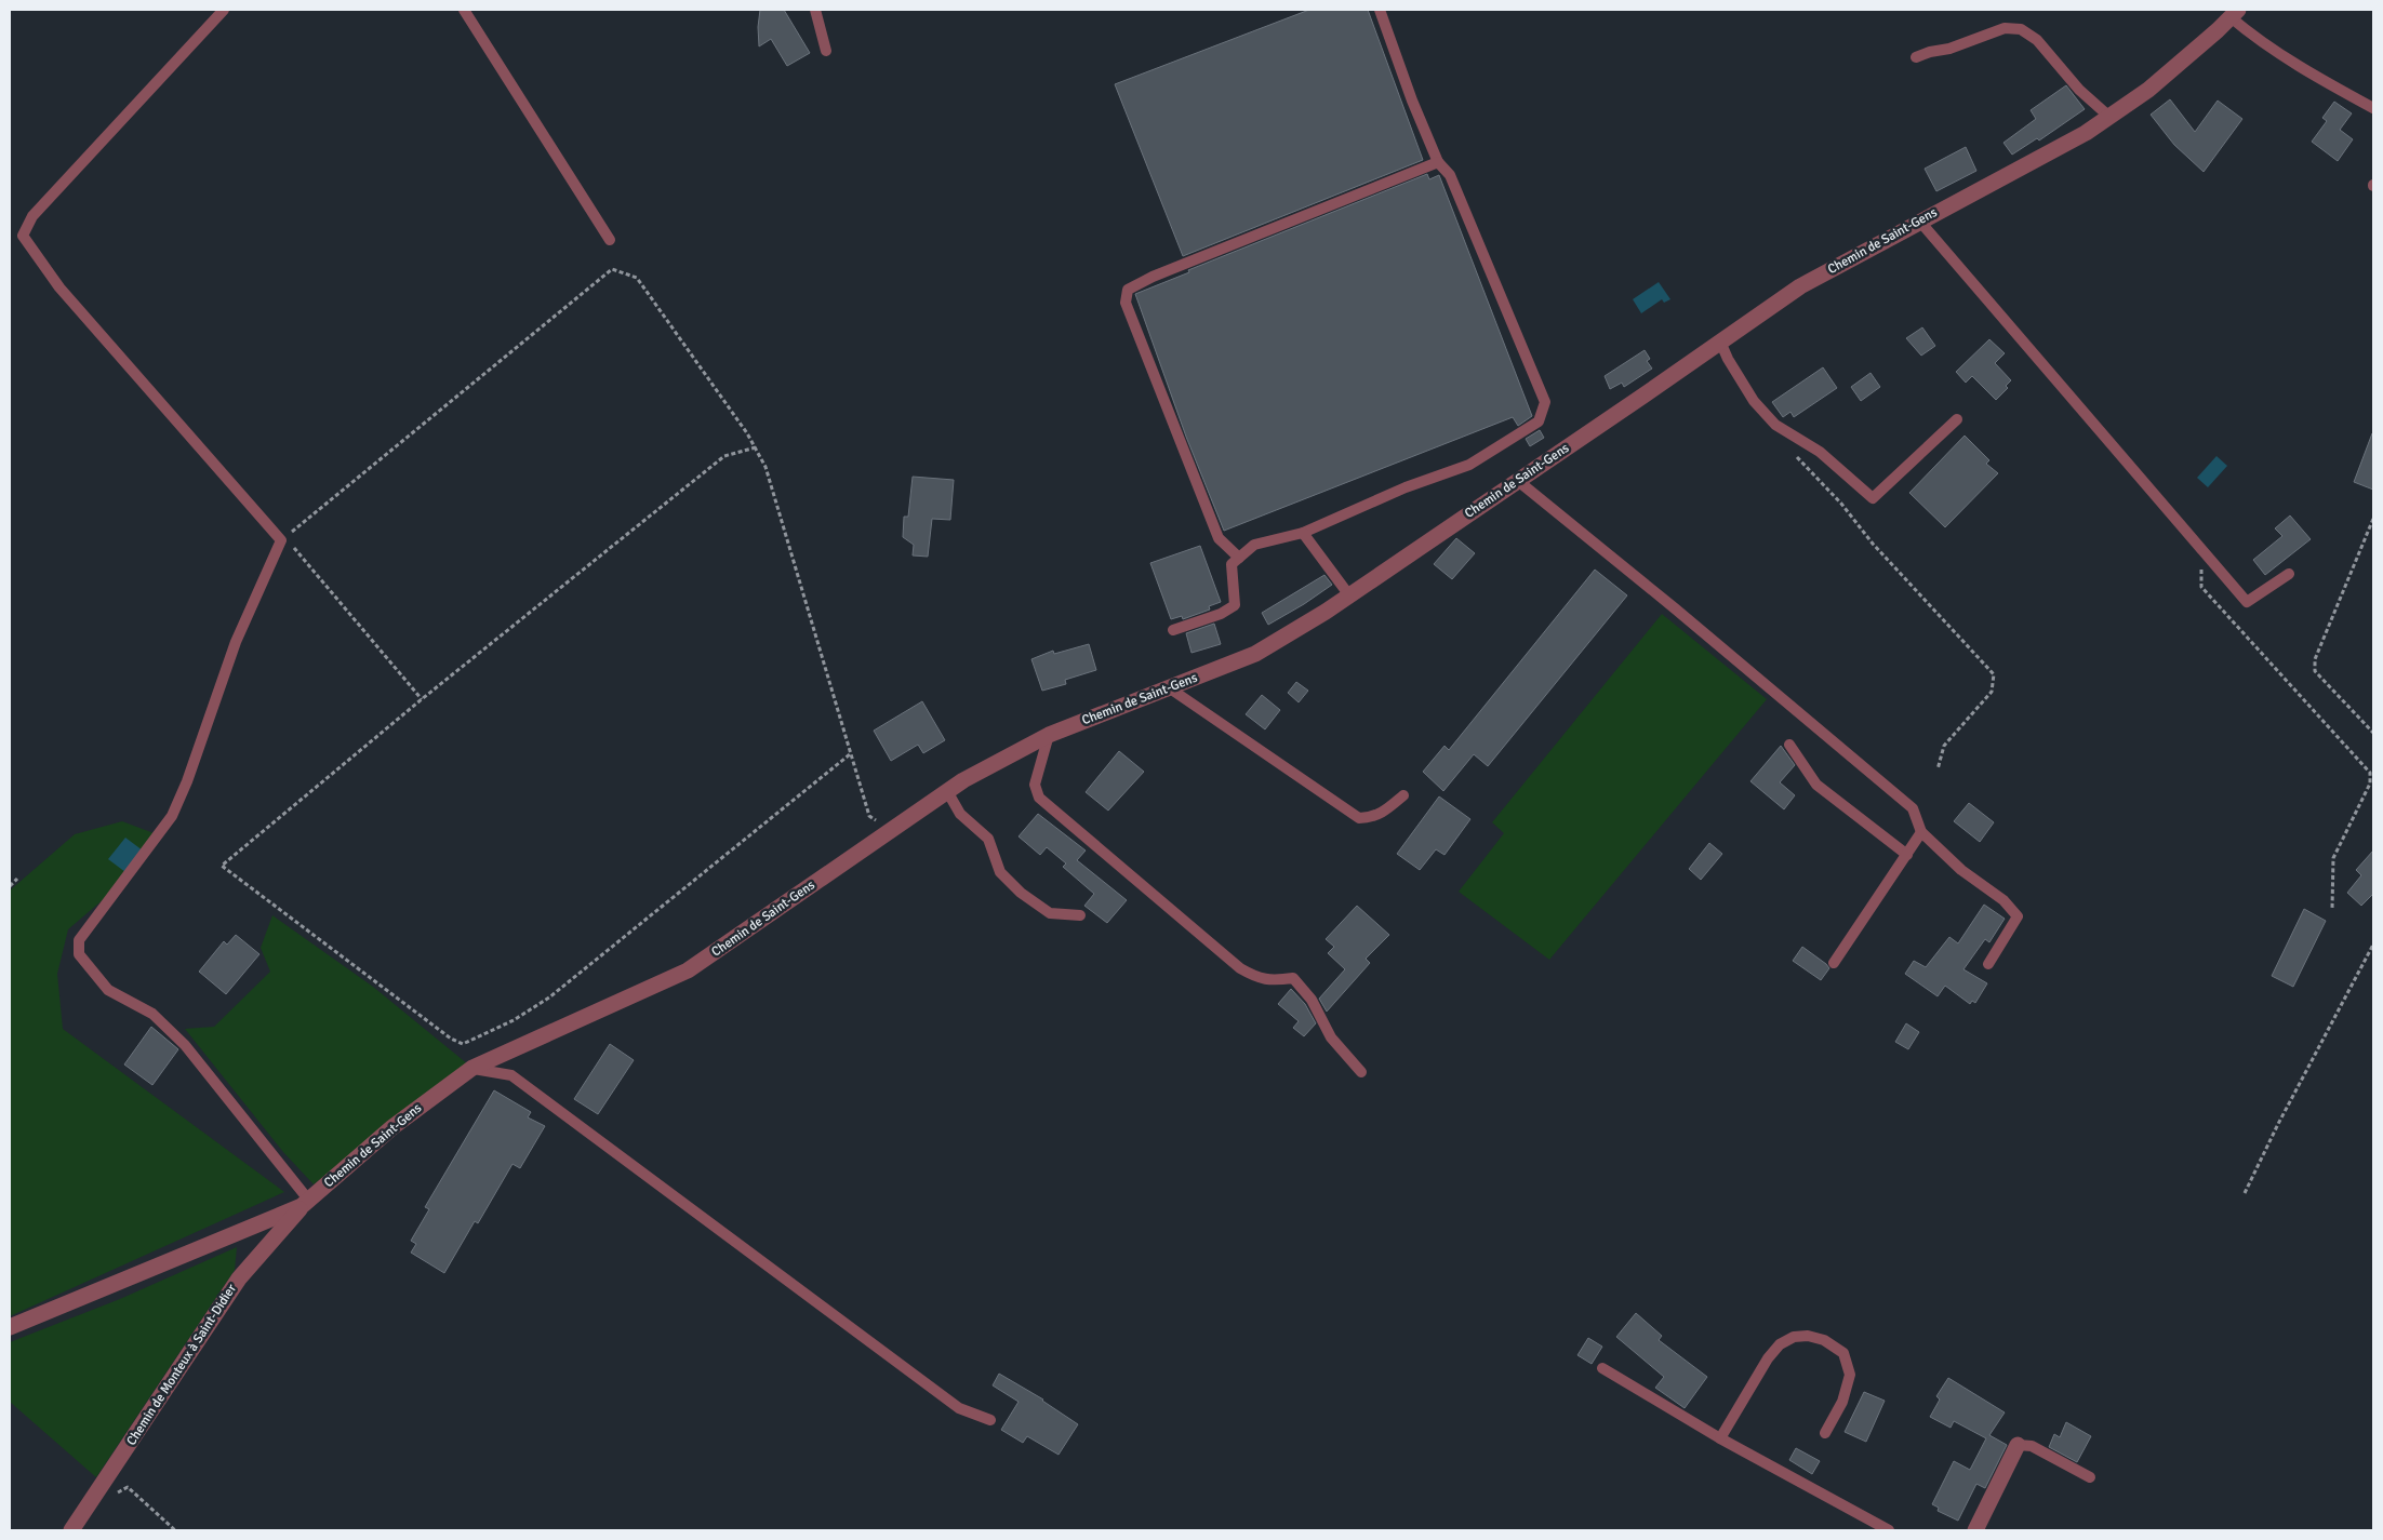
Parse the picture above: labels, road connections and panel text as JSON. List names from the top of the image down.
{
  "streets": {
    "street": ["Chemin de Saint-Gens", "Chemin de Monteux à Saint-Didier"]
  },
  "crossings": [
    ["Chemin de Saint-Gens", "Chemin de Monteux à Saint-Didier"]
  ]
}
